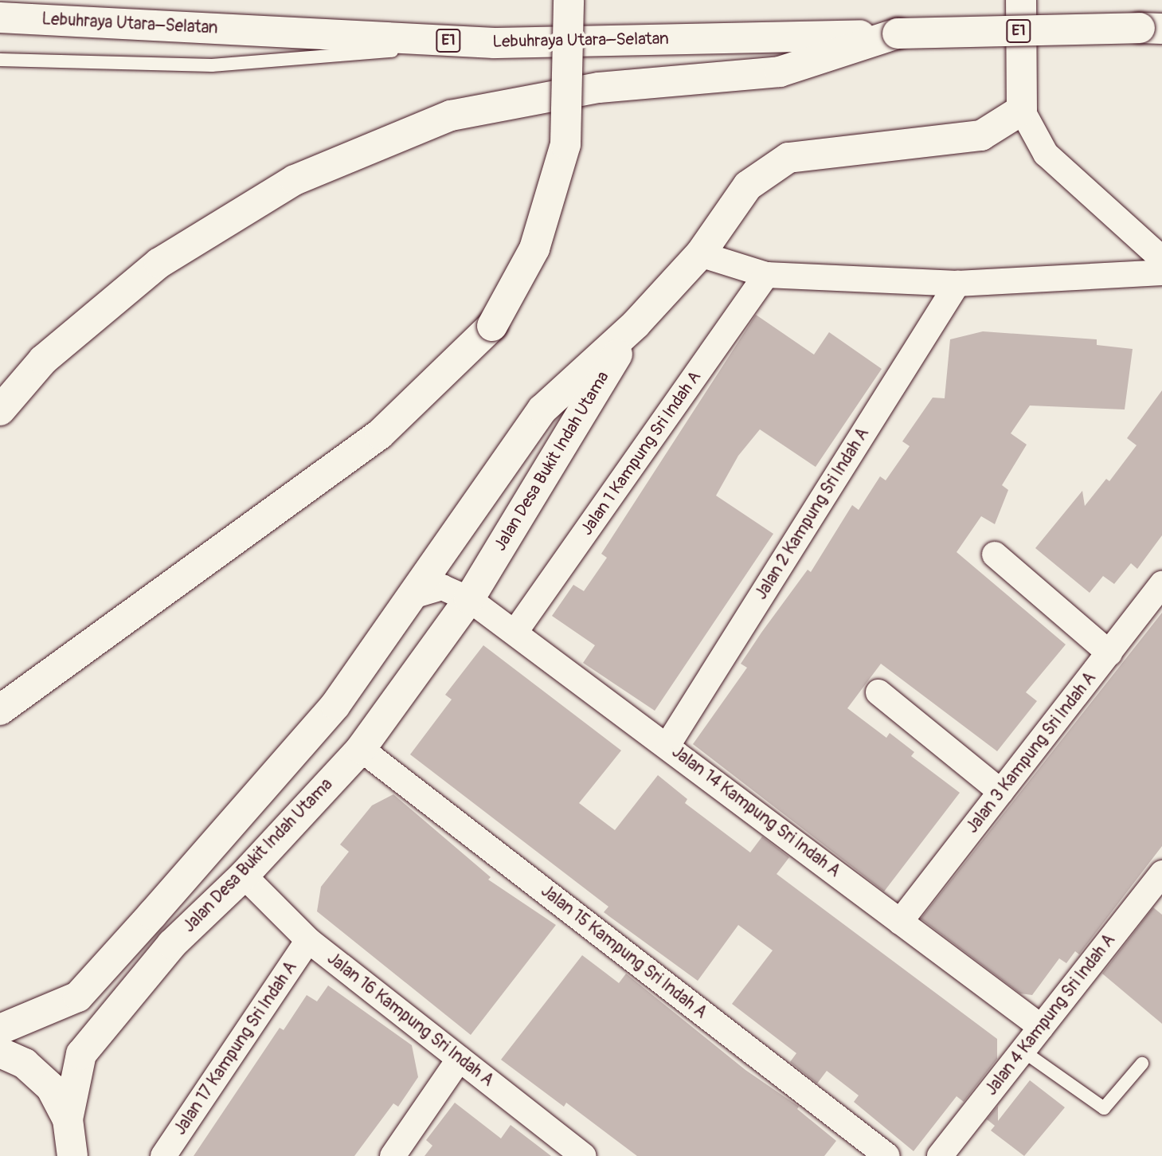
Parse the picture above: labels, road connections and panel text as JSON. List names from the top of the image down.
{
  "streets": {
    "main road": ["Lebuhraya Utara–Selatan", "E1", "Jalan Desa Bukit Indah Utama"],
    "street": [
      "Jalan 1 Kampung Sri Indah A",
      "Jalan 2 Kampung Sri Indah A",
      "Jalan 3 Kampung Sri Indah A",
      "Jalan 14 Kampung Sri Indah A",
      "Jalan 15 Kampung Sri Indah A",
      "Jalan 4 Kampung Sri Indah A",
      "Jalan 16 Kampung Sri Indah A",
      "Jalan 17 Kampung Sri Indah A"
    ]
  },
  "crossings": [
    ["Jalan 1 Kampung Sri Indah A", "Jalan 14 Kampung Sri Indah A"],
    ["Jalan Desa Bukit Indah Utama", "Jalan 14 Kampung Sri Indah A"],
    ["Jalan Desa Bukit Indah Utama", "Jalan 15 Kampung Sri Indah A"],
    ["Jalan Desa Bukit Indah Utama", "Jalan 16 Kampung Sri Indah A"],
    ["Jalan 2 Kampung Sri Indah A", "Jalan 14 Kampung Sri Indah A"],
    ["Jalan 3 Kampung Sri Indah A", "Jalan 14 Kampung Sri Indah A"],
    ["Jalan 14 Kampung Sri Indah A", "Jalan 4 Kampung Sri Indah A"],
    ["Jalan 16 Kampung Sri Indah A", "Jalan 17 Kampung Sri Indah A"]
  ]
}
